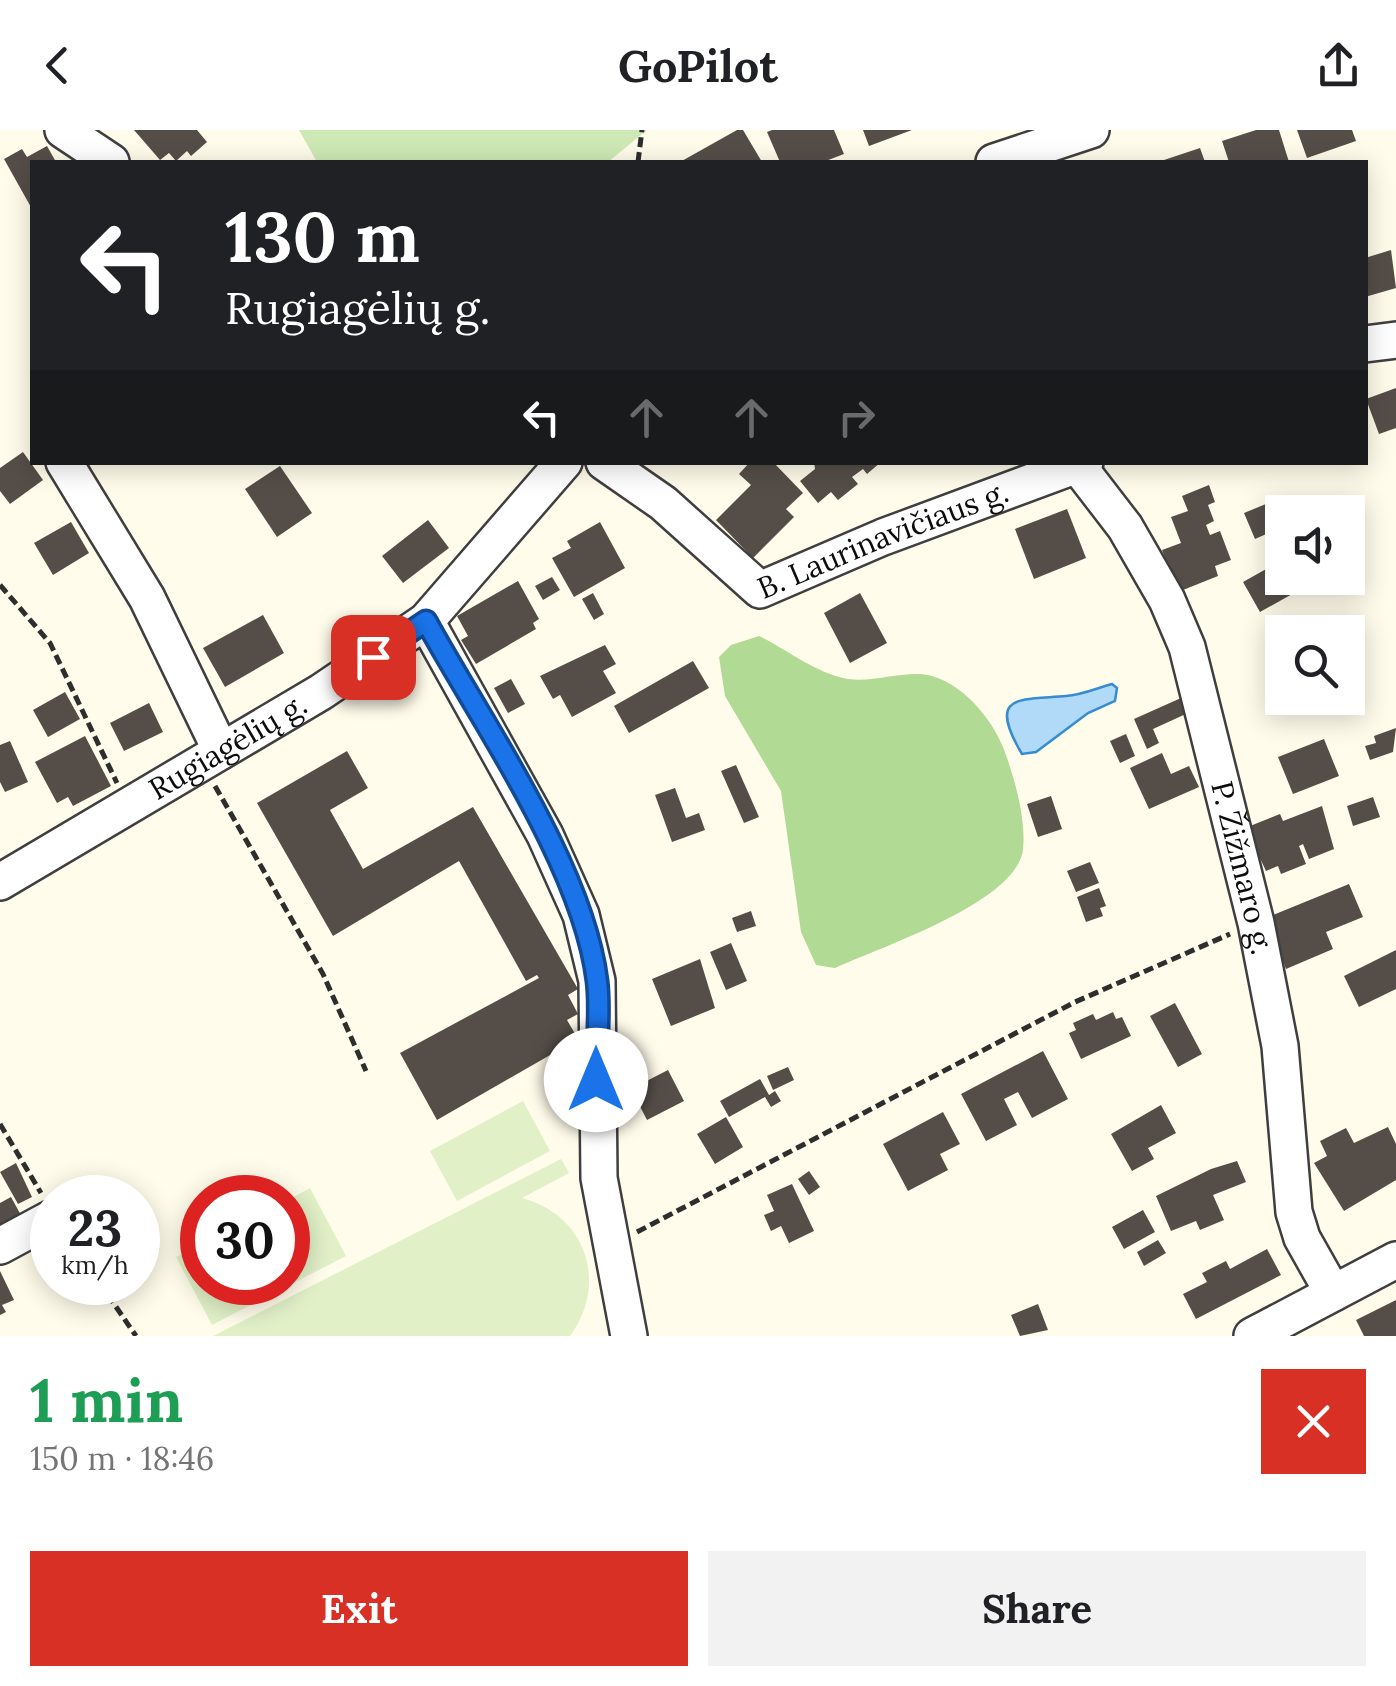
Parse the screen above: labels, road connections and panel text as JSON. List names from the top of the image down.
{
  "streets": {
    "street": ["B. Laurinavičiaus g.", "Rugiagėlių g.", "P. Žižmaro g."]
  },
  "page": {
    "header": "GoPilot",
    "turn": ["130 m", "Rugiagėlių g."],
    "speed": "23 km/h",
    "limit": "30",
    "heading": ["1 min", "150 m · 18:46"],
    "buttons": ["Exit", "Share"]
  }
}
